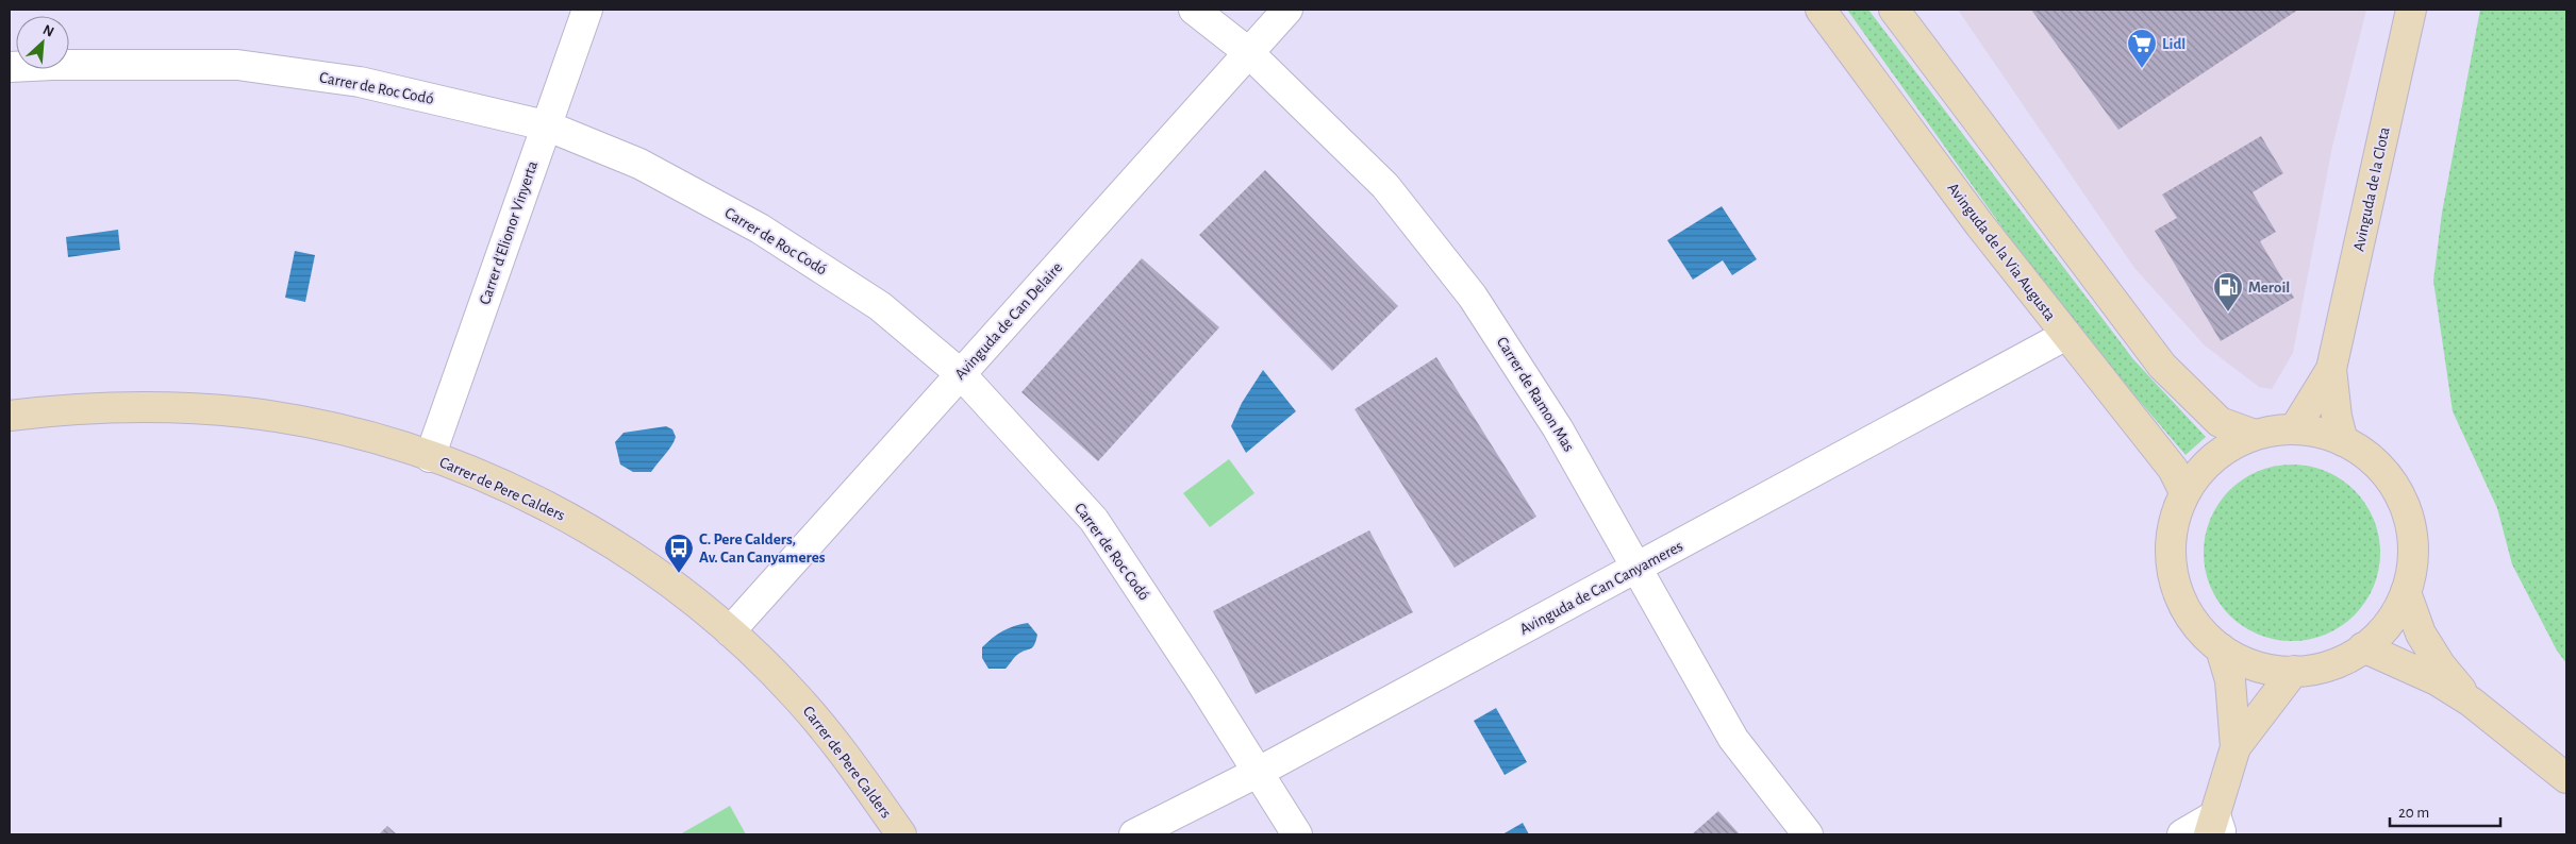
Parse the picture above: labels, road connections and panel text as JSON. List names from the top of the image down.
{
  "streets": {
    "street": [
      "Carrer de Roc Codó",
      "Avinguda de la Clota",
      "Carrer d'Elionor Vinyerta",
      "Avinguda de la Via Augusta",
      "Avinguda de Can Delaire",
      "Carrer de Ramon Mas",
      "Carrer de Pere Calders",
      "Avinguda de Can Canyameres"
    ]
  },
  "crossings": [
    ["Carrer de Roc Codó", "Carrer d'Elionor Vinyerta"],
    ["Carrer de Roc Codó", "Avinguda de Can Delaire"],
    ["Carrer de Roc Codó", "Avinguda de Can Canyameres"],
    ["Carrer d'Elionor Vinyerta", "Carrer de Pere Calders"],
    ["Avinguda de la Via Augusta", "Avinguda de Can Canyameres"],
    ["Avinguda de Can Delaire", "Carrer de Ramon Mas"],
    ["Avinguda de Can Delaire", "Carrer de Pere Calders"],
    ["Carrer de Ramon Mas", "Avinguda de Can Canyameres"]
  ],
  "places": {
    "supermarket": ["Lidl"],
    "fuel station": ["Meroil"],
    "bus stop": ["C. Pere Calders, Av. Can Canyameres"]
  },
  "scale_bar": "20 m",
  "north": "top right"
}
